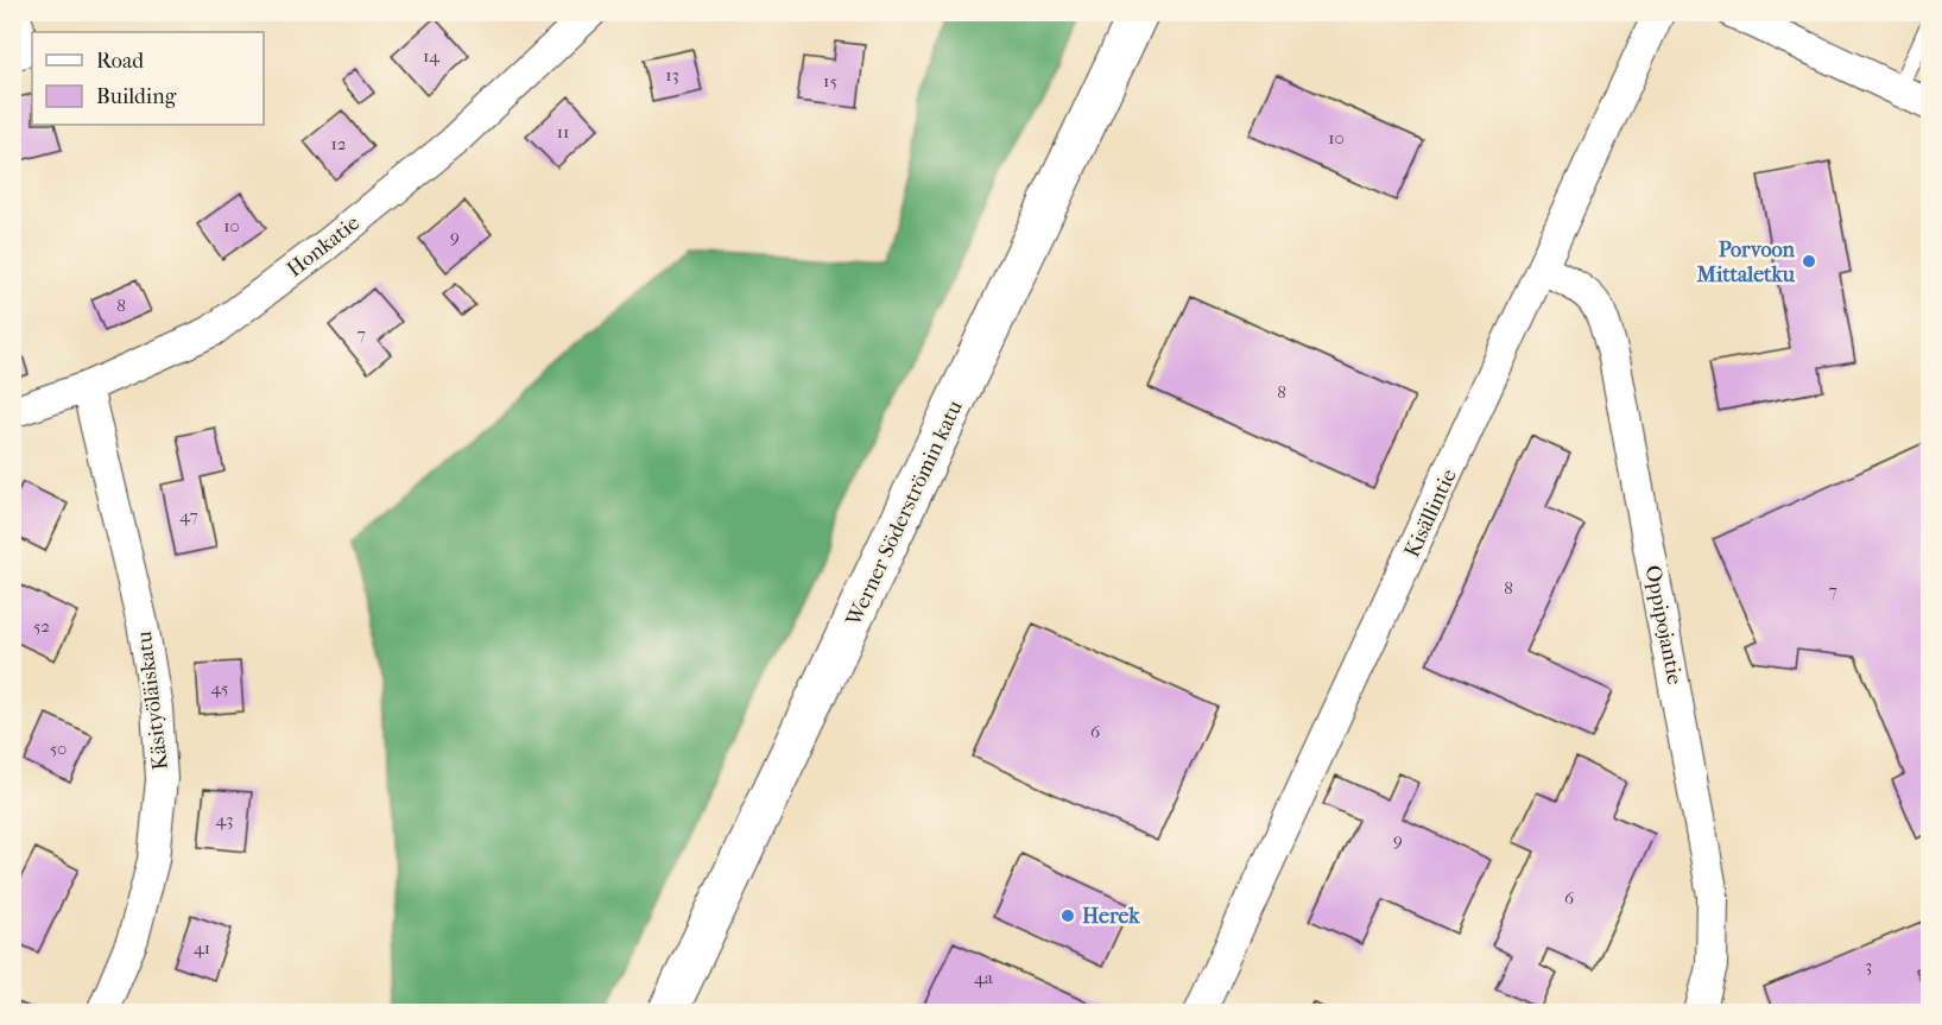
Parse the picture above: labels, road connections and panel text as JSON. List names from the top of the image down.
{
  "streets": {
    "street": [
      "Honkatie",
      "Werner Söderströmin katu",
      "Kisällintie",
      "Oppipojantie",
      "Käsityöläiskatu"
    ]
  },
  "crossings": [
    ["Honkatie", "Käsityöläiskatu"],
    ["Kisällintie", "Oppipojantie"]
  ],
  "places": ["Porvoon Mittaletku", "Herek"],
  "house_numbers": [
    "14",
    "13",
    "15",
    "11",
    "10",
    "12",
    "10",
    "9",
    "8",
    "7",
    "8",
    "47",
    "8",
    "7",
    "52",
    "45",
    "6",
    "50",
    "43",
    "9",
    "6",
    "41",
    "3",
    "4a"
  ],
  "legend": ["Road", "Building"]
}
